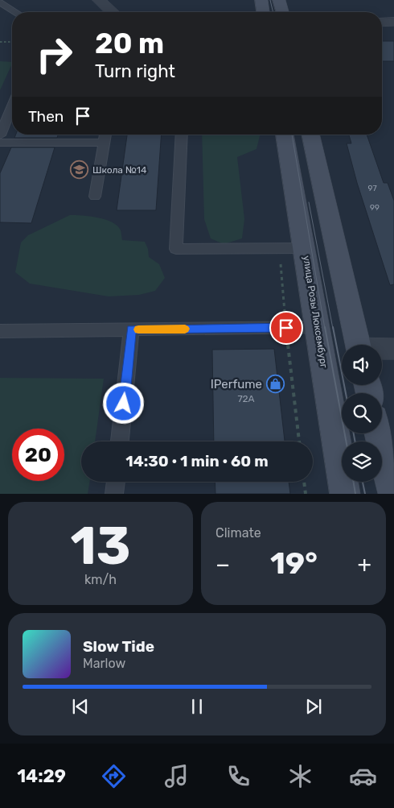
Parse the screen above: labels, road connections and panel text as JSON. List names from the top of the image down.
{
  "streets": {
    "street": ["улица Розы Люксембург"]
  },
  "places": {
    "school or university": ["Школа №14"],
    "shop": ["IPerfume"]
  },
  "house_numbers": ["97", "99", "72А"],
  "page": {
    "turn": ["20 m", "Turn right"],
    "then": "Then",
    "limit": "20",
    "trip": "14:30 · 1 min · 60 m",
    "tile": [
      ["13", "km/h"],
      "Climate"
    ],
    "heat": ["−", "19°", "+"],
    "song": ["Slow Tide", "Marlow"],
    "tabs": "14:29"
  }
}
